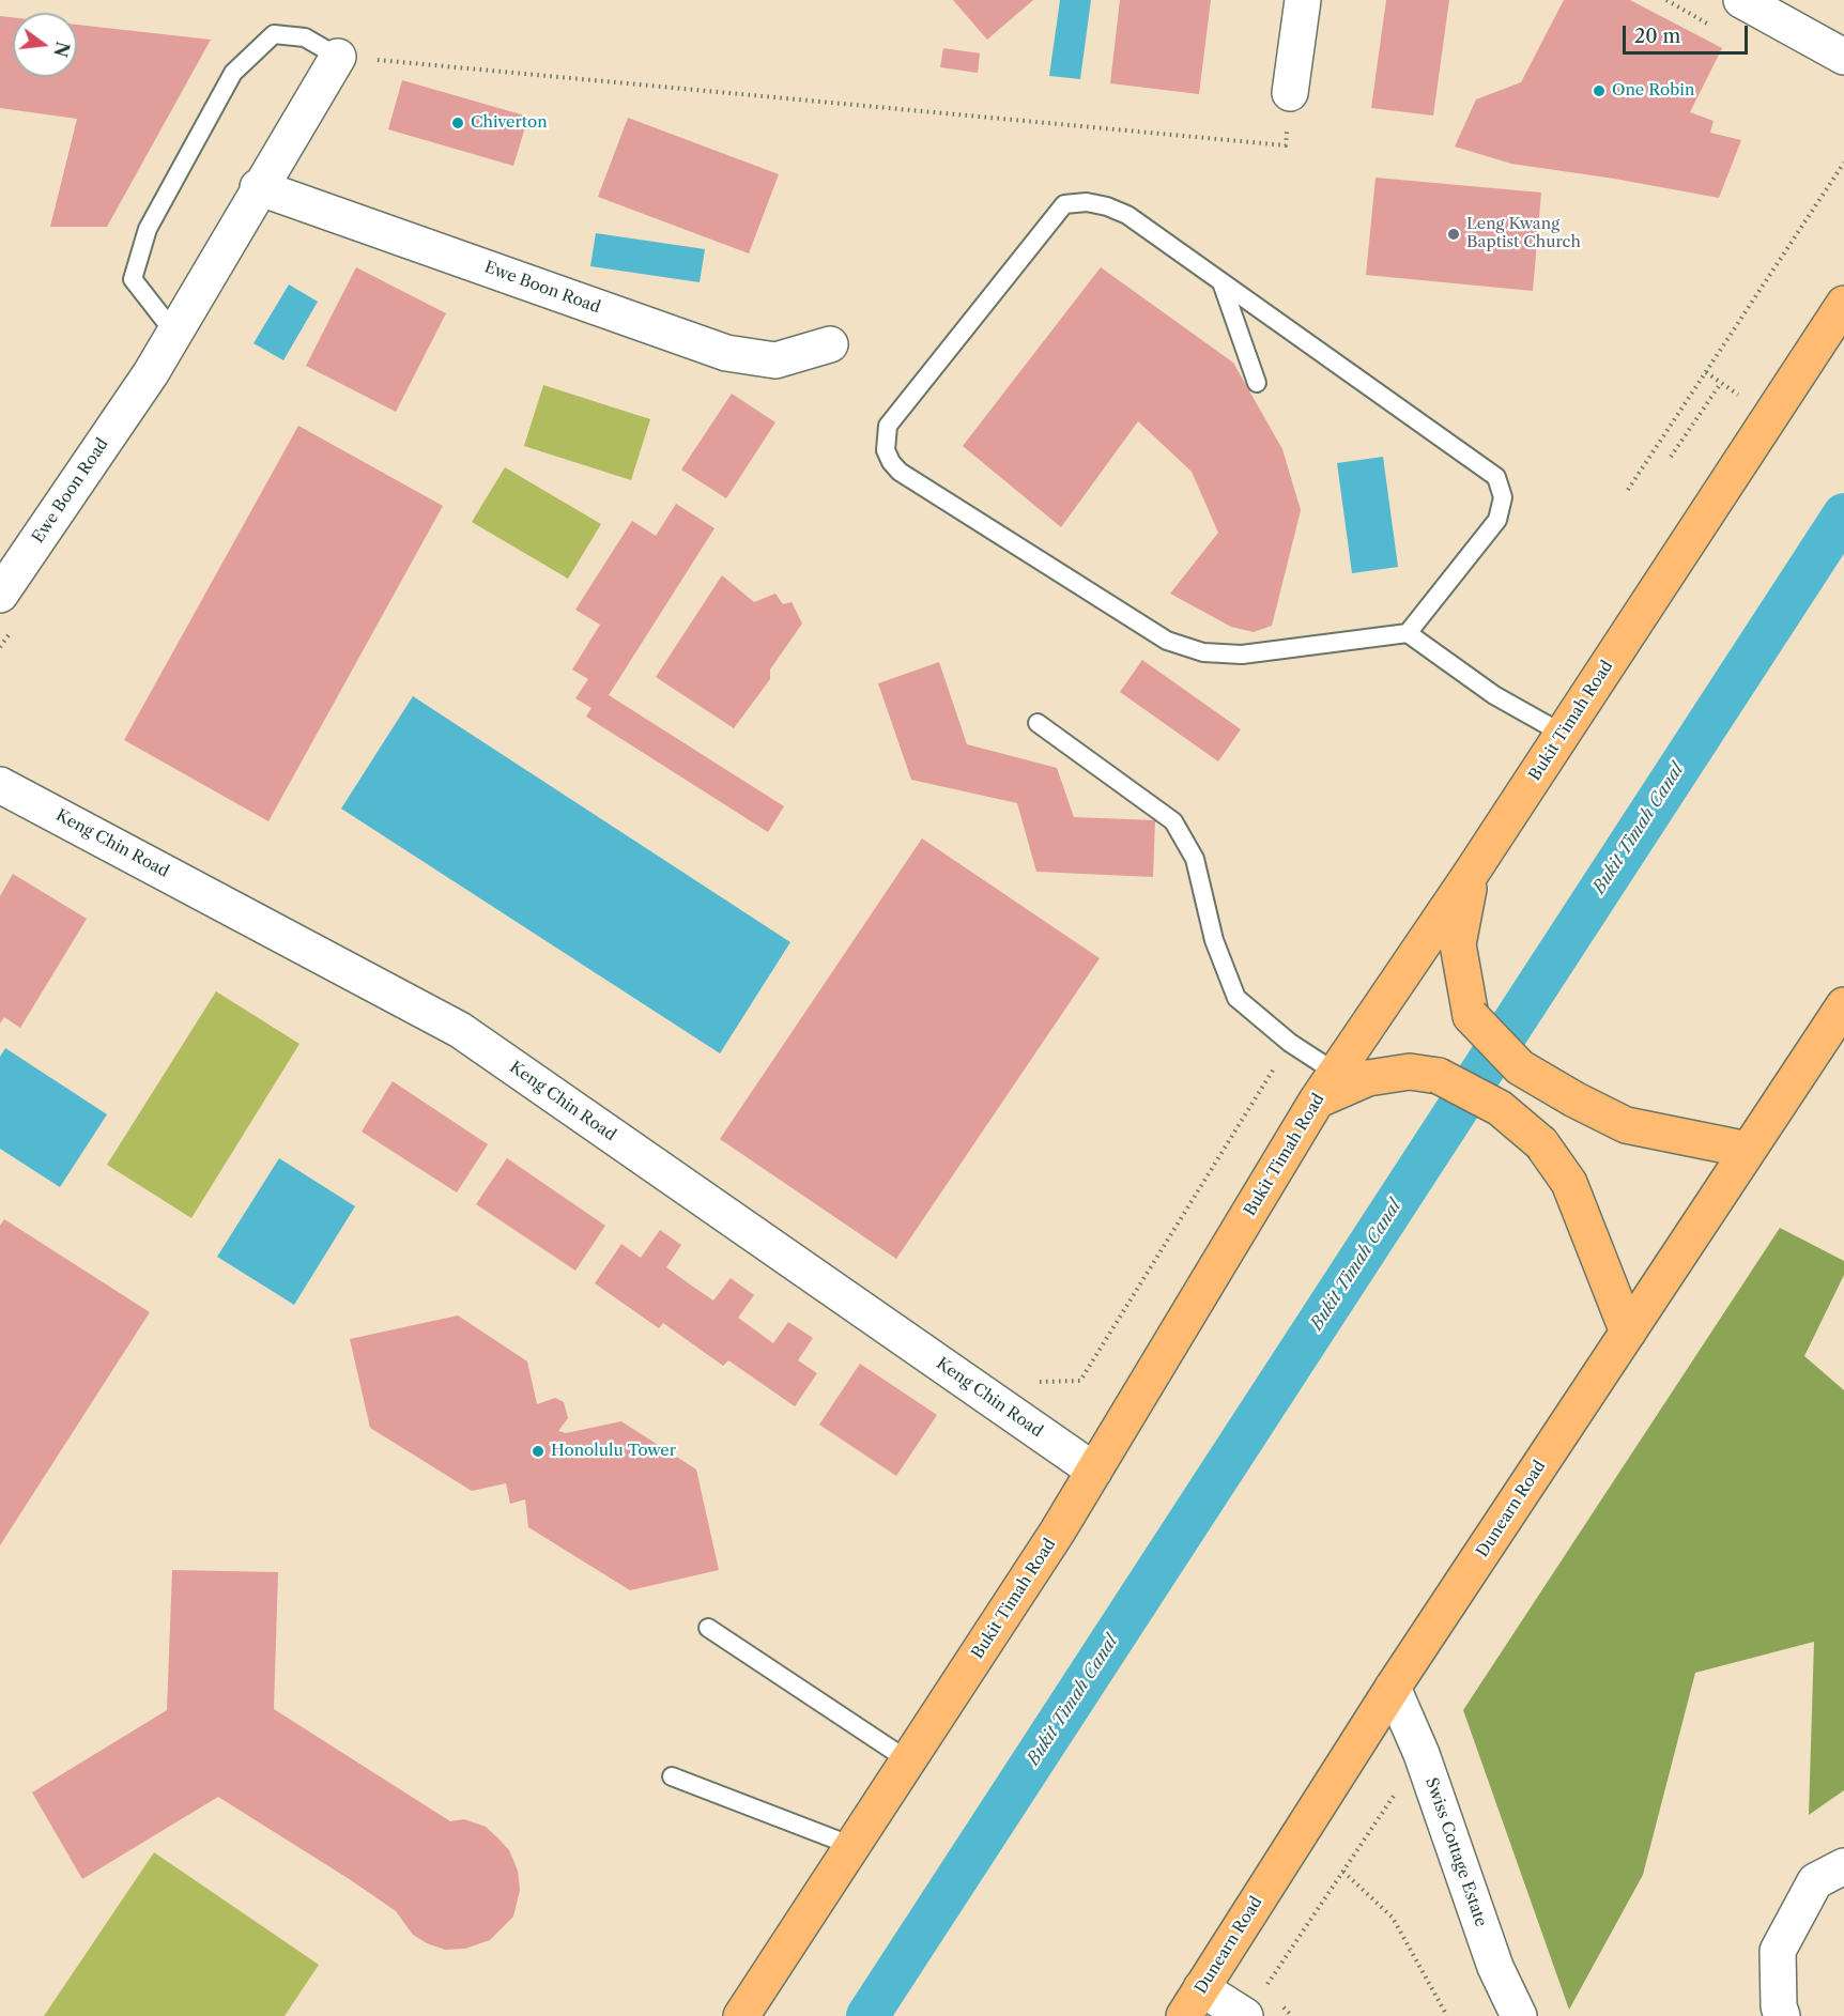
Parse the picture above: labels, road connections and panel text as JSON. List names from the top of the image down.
{
  "streets": {
    "highway": ["Bukit Timah Road", "Dunearn Road"],
    "street": ["Ewe Boon Road", "Keng Chin Road", "Swiss Cottage Estate"]
  },
  "crossings": [
    ["Bukit Timah Road", "Keng Chin Road"],
    ["Dunearn Road", "Swiss Cottage Estate"]
  ],
  "water": ["Bukit Timah Canal"],
  "places": [
    "One Robin",
    "Chiverton",
    "Leng Kwang Baptist Church",
    "Honolulu Tower"
  ],
  "scale_bar": "20 m",
  "north": "right"
}
